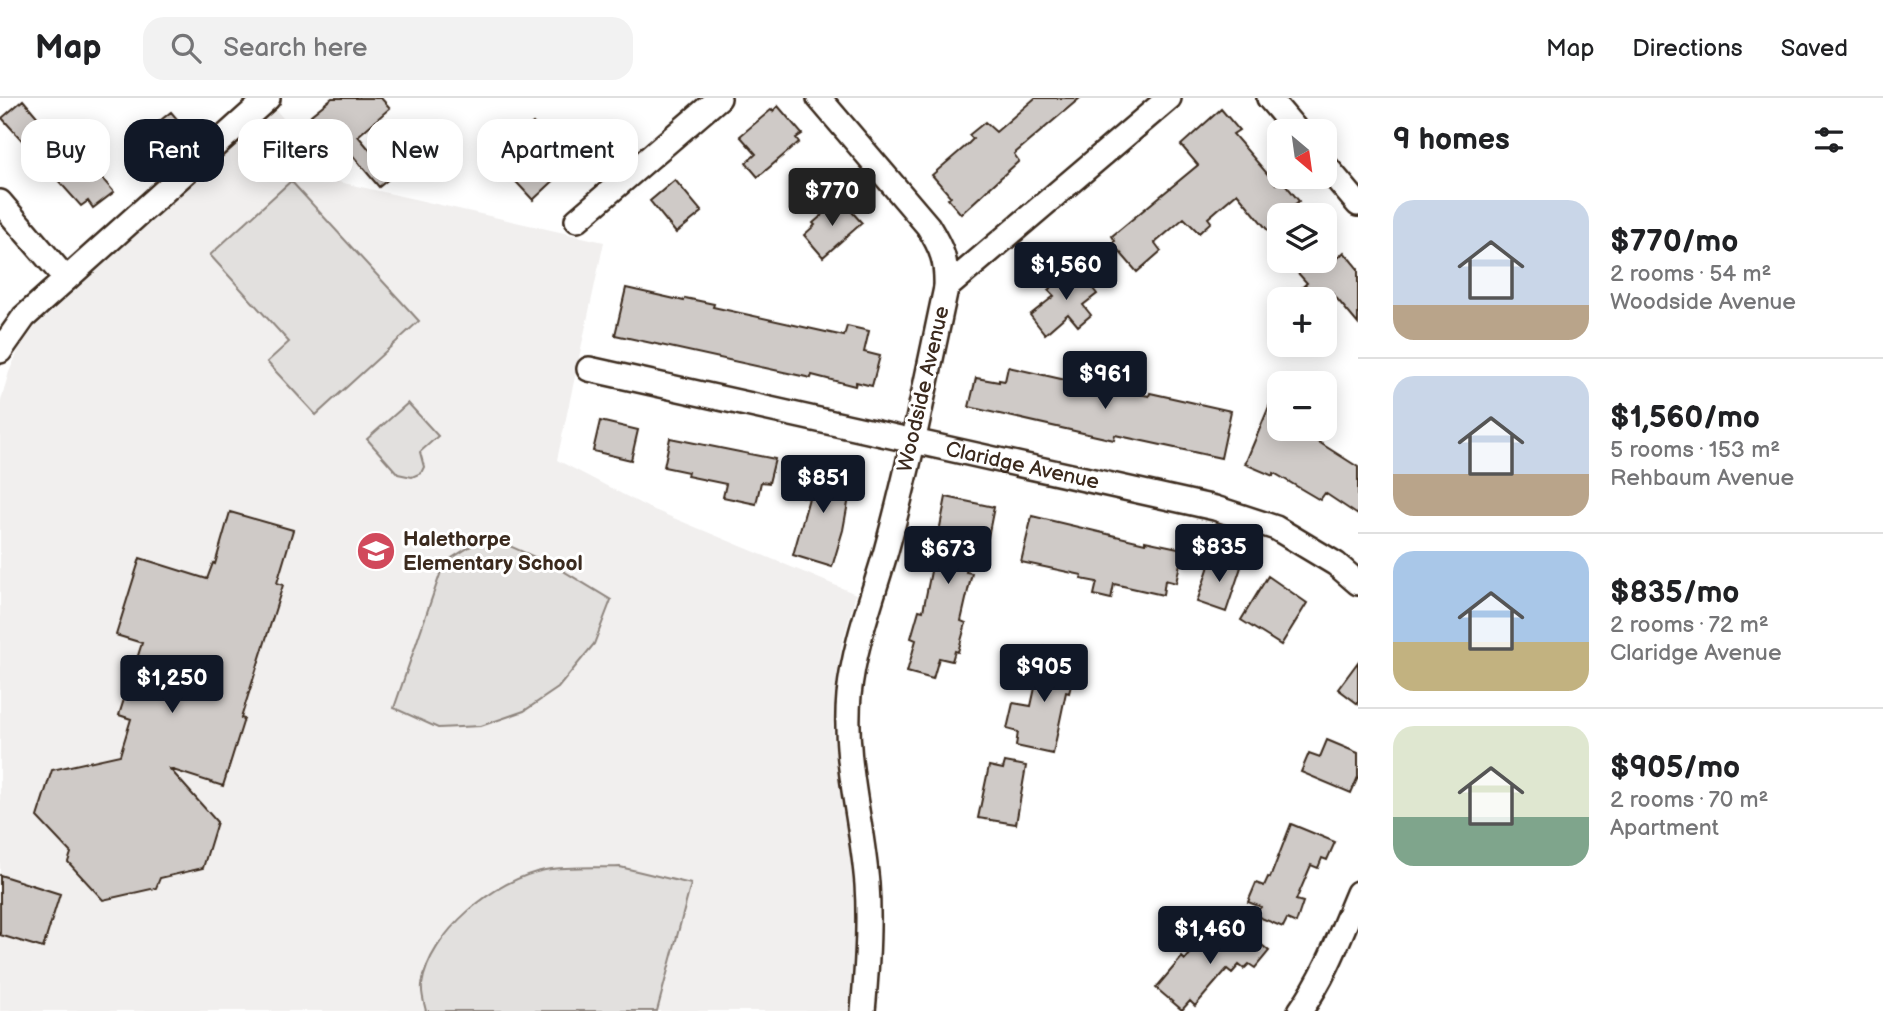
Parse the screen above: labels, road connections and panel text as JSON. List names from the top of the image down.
{
  "streets": {
    "street": ["Woodside Avenue", "Claridge Avenue"]
  },
  "crossings": [
    ["Woodside Avenue", "Claridge Avenue"]
  ],
  "places": {
    "school or university": ["Halethorpe Elementary School"]
  },
  "north": "bottom right",
  "page": {
    "header": "Map",
    "search": "Search here",
    "nav": ["Map", "Directions", "Saved"],
    "heading": "9 homes",
    "map_buttons": ["+", "−"],
    "chip": [
      "Buy",
      "Rent",
      "Filters",
      "New",
      "Apartment"
    ],
    "price": [
      "$770",
      "$1,560",
      "$961",
      "$851",
      "$835",
      "$673",
      "$905",
      "$1,250",
      "$1,460"
    ],
    "list": [
      {
        "name": "$770/mo",
        "note": "2 rooms · 54 m² · Woodside Avenue"
      },
      {
        "name": "$1,560/mo",
        "note": "5 rooms · 153 m² · Rehbaum Avenue"
      },
      {
        "name": "$835/mo",
        "note": "2 rooms · 72 m² · Claridge Avenue"
      },
      {
        "name": "$905/mo",
        "note": "2 rooms · 70 m² · Apartment"
      }
    ]
  }
}
